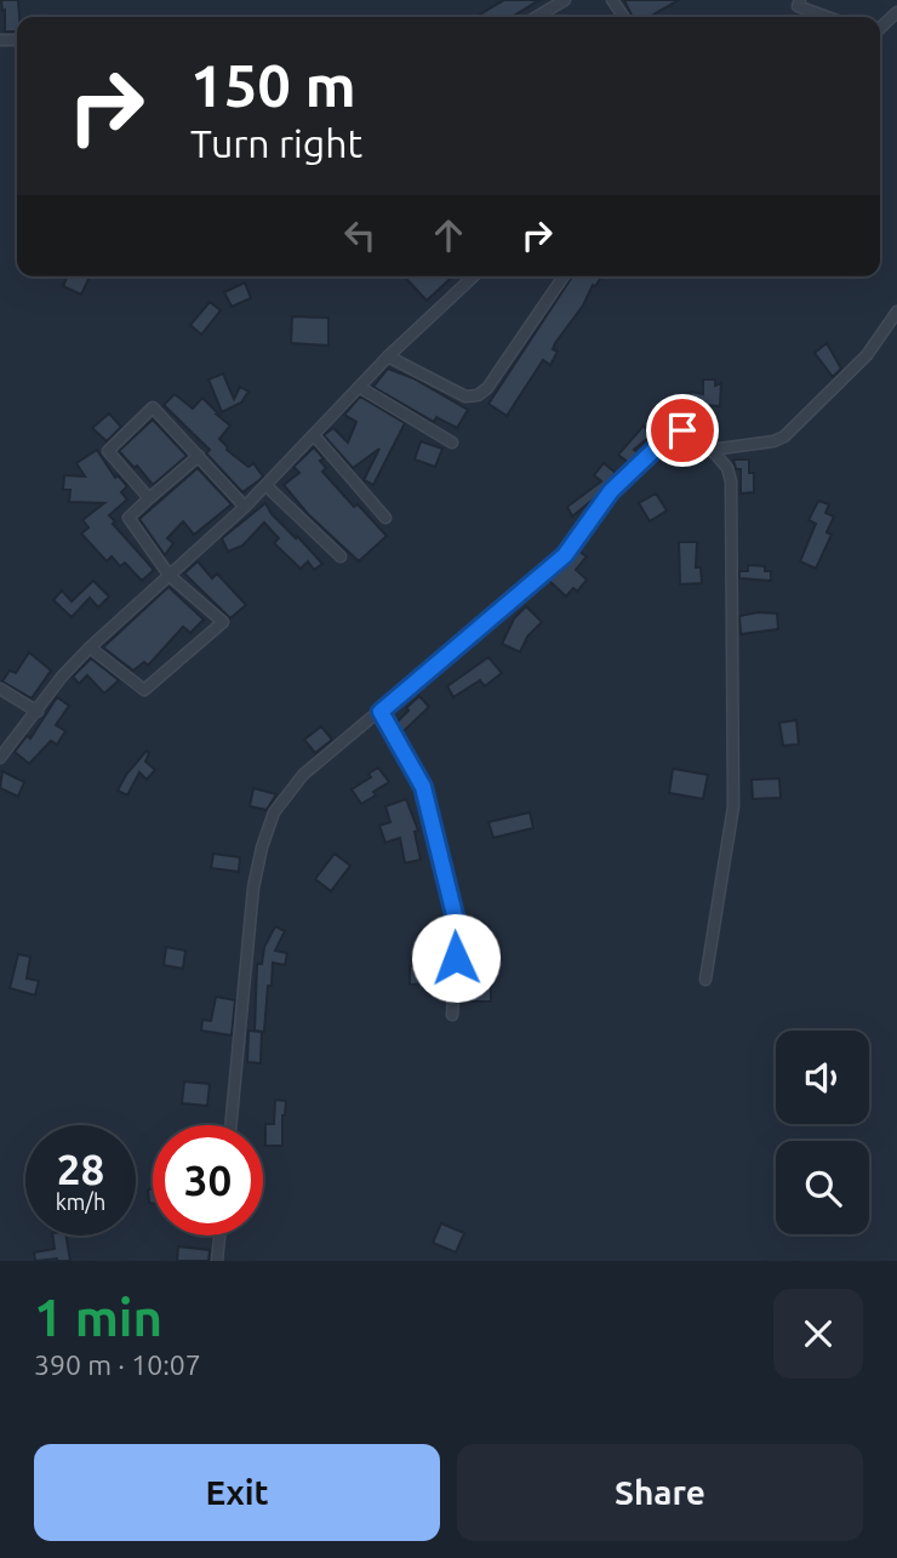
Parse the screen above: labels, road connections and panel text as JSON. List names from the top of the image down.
{
  "page": {
    "turn": ["150 m", "Turn right"],
    "speed": "28 km/h",
    "limit": "30",
    "heading": ["1 min", "390 m · 10:07"],
    "buttons": ["Exit", "Share"]
  }
}
